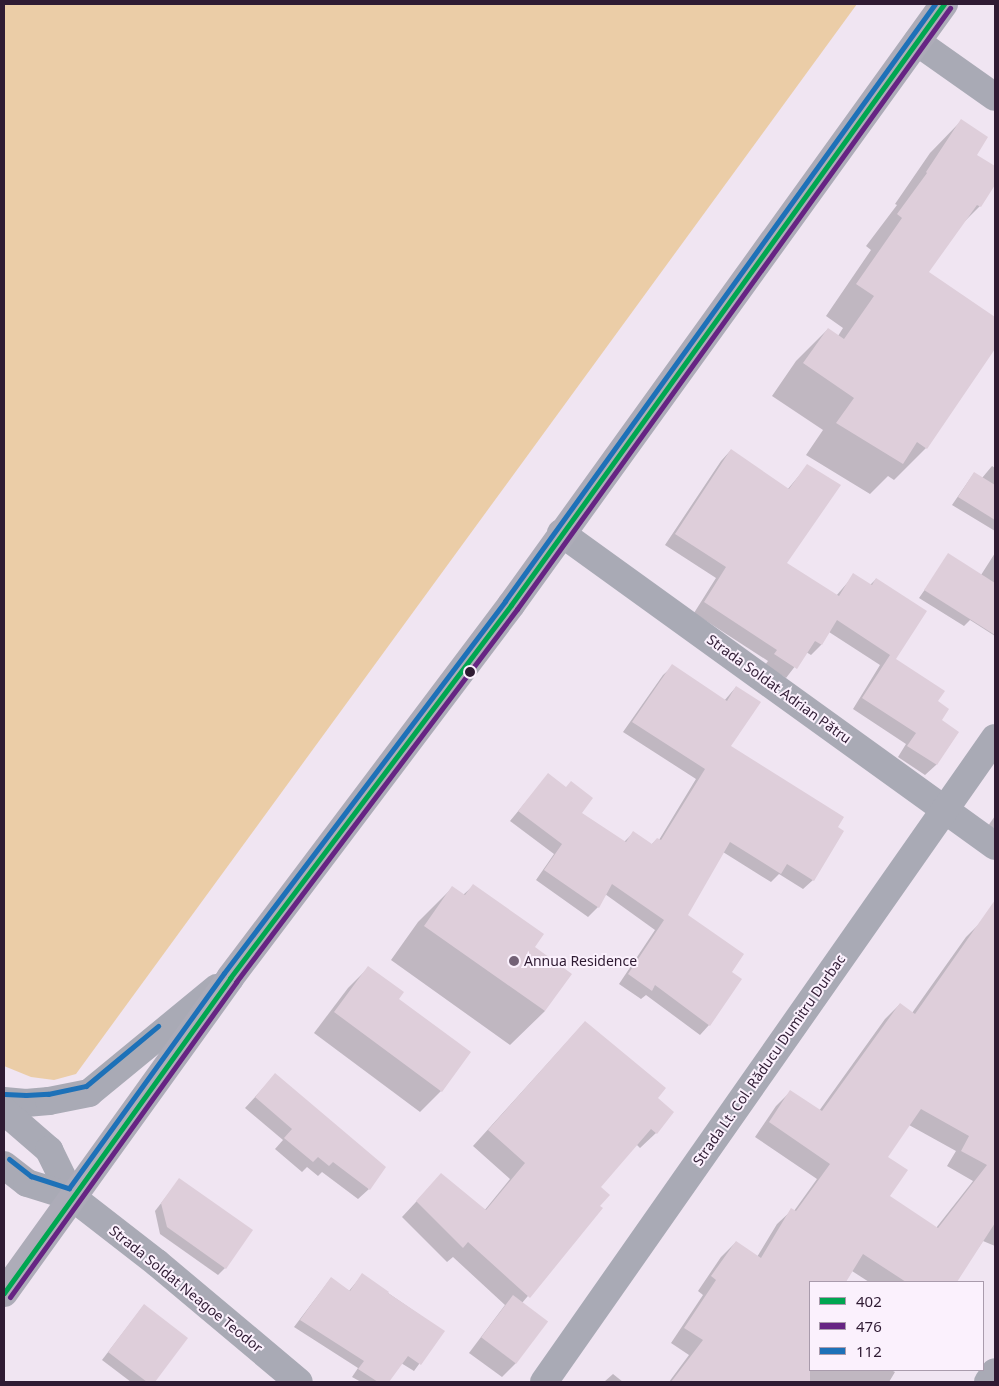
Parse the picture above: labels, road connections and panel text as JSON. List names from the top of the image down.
{
  "streets": {
    "street": ["Strada Soldat Adrian Pătru", "Strada Lt. Col. Răducu Dumitru Durbac", "Strada Soldat Neagoe Teodor"]
  },
  "crossings": [
    ["Strada Soldat Adrian Pătru", "Strada Lt. Col. Răducu Dumitru Durbac"]
  ],
  "places": ["Annua Residence"],
  "lines": ["transit line 402", "transit line 112", "transit line 476"],
  "legend": ["402", "476", "112"]
}
